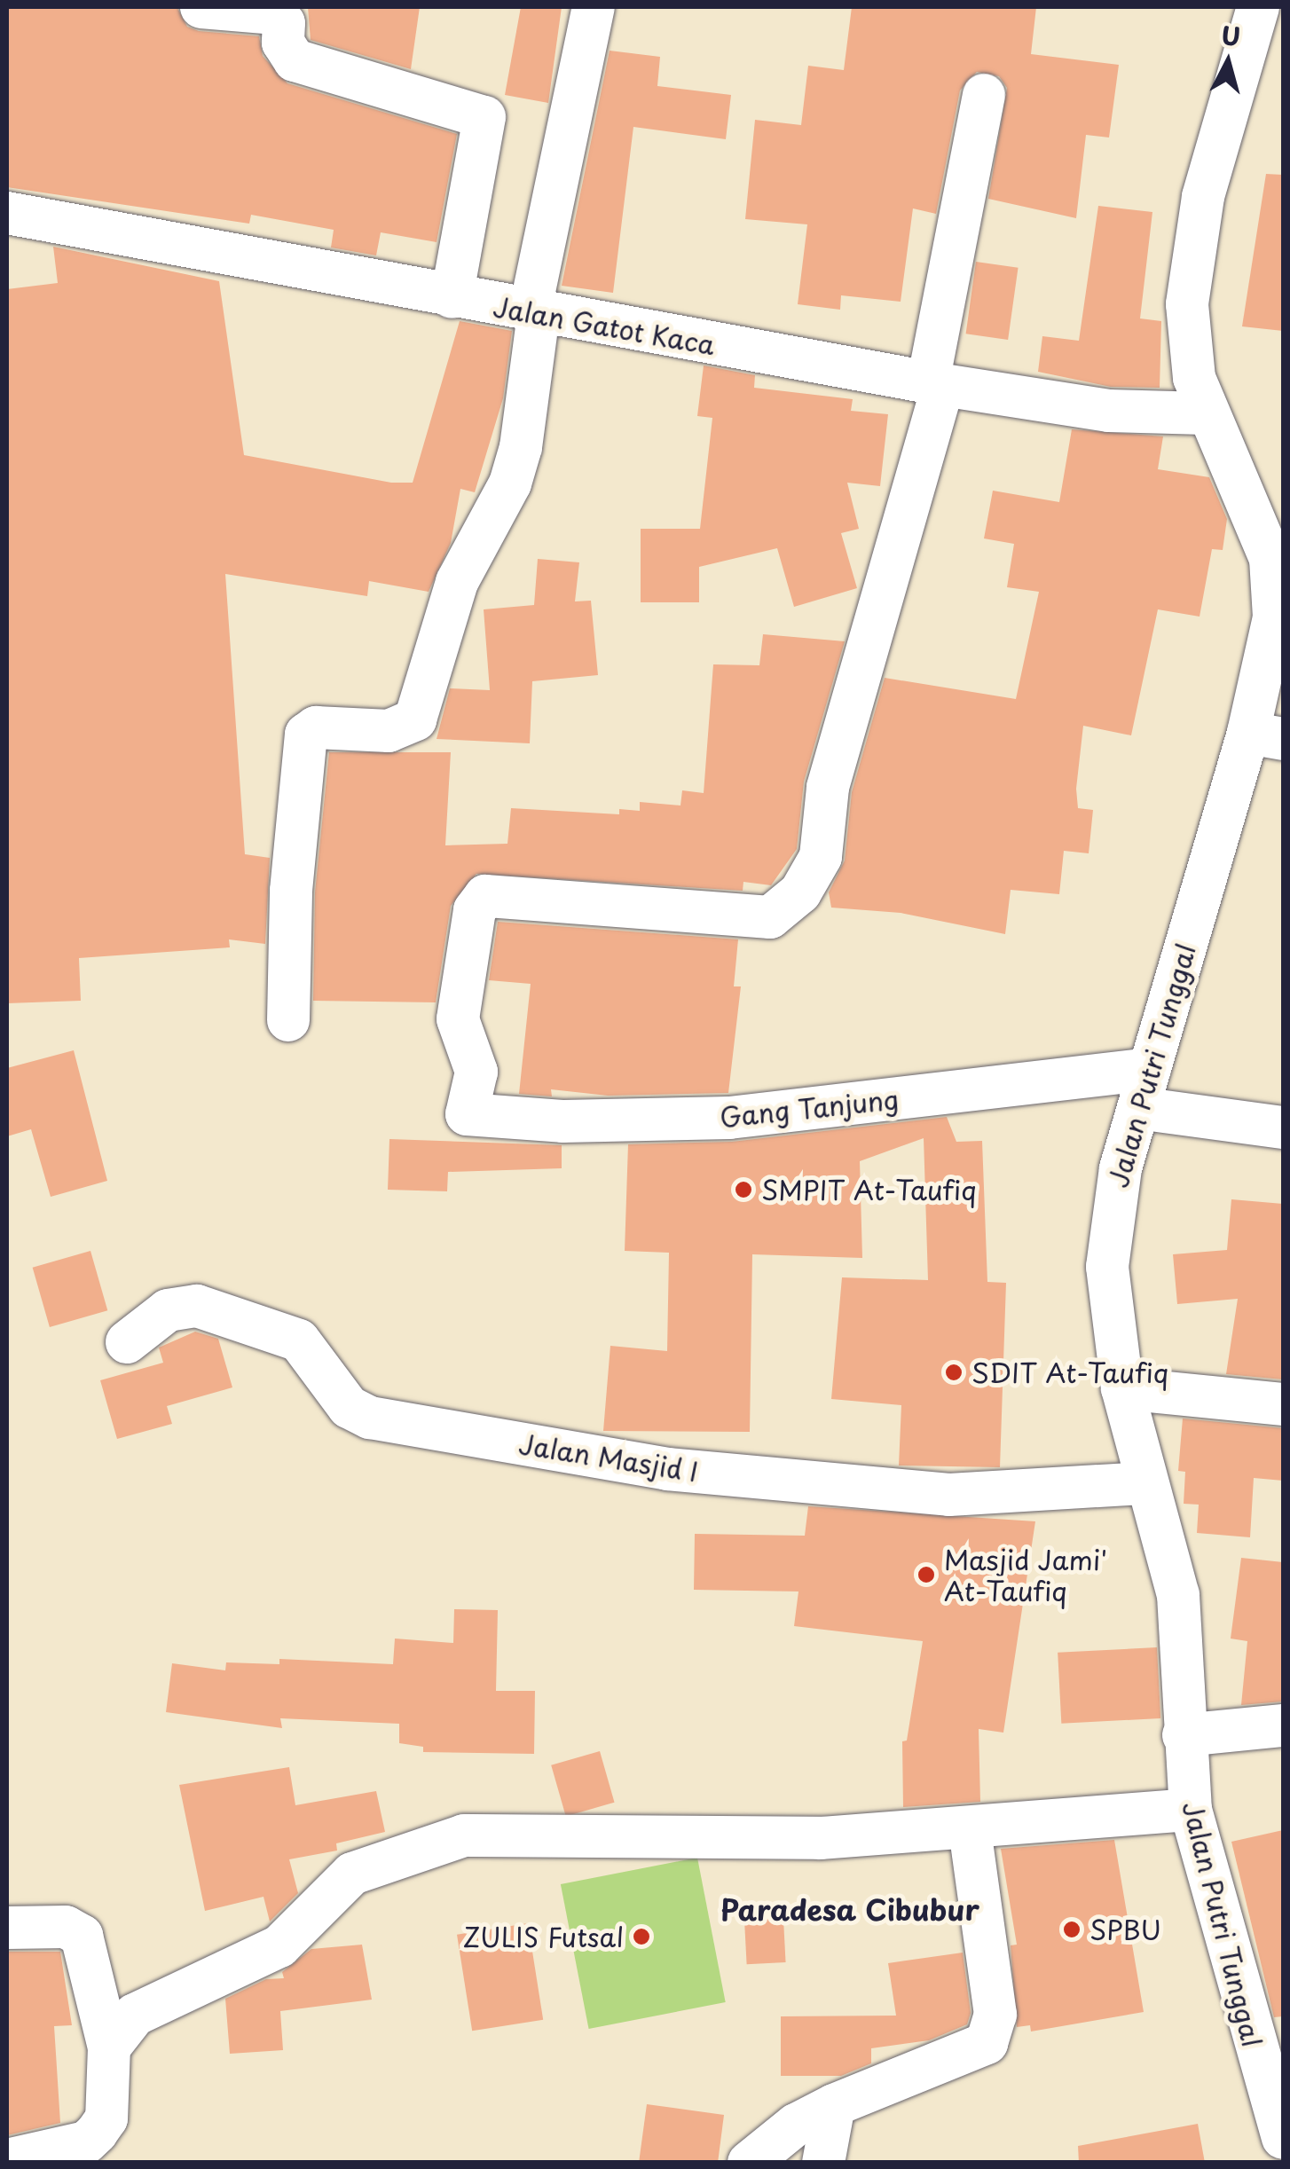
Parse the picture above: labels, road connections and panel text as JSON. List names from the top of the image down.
{
  "streets": {
    "street": [
      "Jalan Gatot Kaca",
      "Jalan Putri Tunggal",
      "Gang Tanjung",
      "Jalan Masjid I"
    ]
  },
  "crossings": [
    ["Jalan Gatot Kaca", "Jalan Putri Tunggal"],
    ["Jalan Gatot Kaca", "Gang Tanjung"],
    ["Jalan Putri Tunggal", "Gang Tanjung"],
    ["Jalan Putri Tunggal", "Jalan Masjid I"]
  ],
  "districts": ["Paradesa Cibubur"],
  "places": [
    "SMPIT At-Taufiq",
    "SDIT At-Taufiq",
    "Masjid Jami' At-Taufiq",
    "SPBU",
    "ZULIS Futsal"
  ],
  "north": "top"
}
